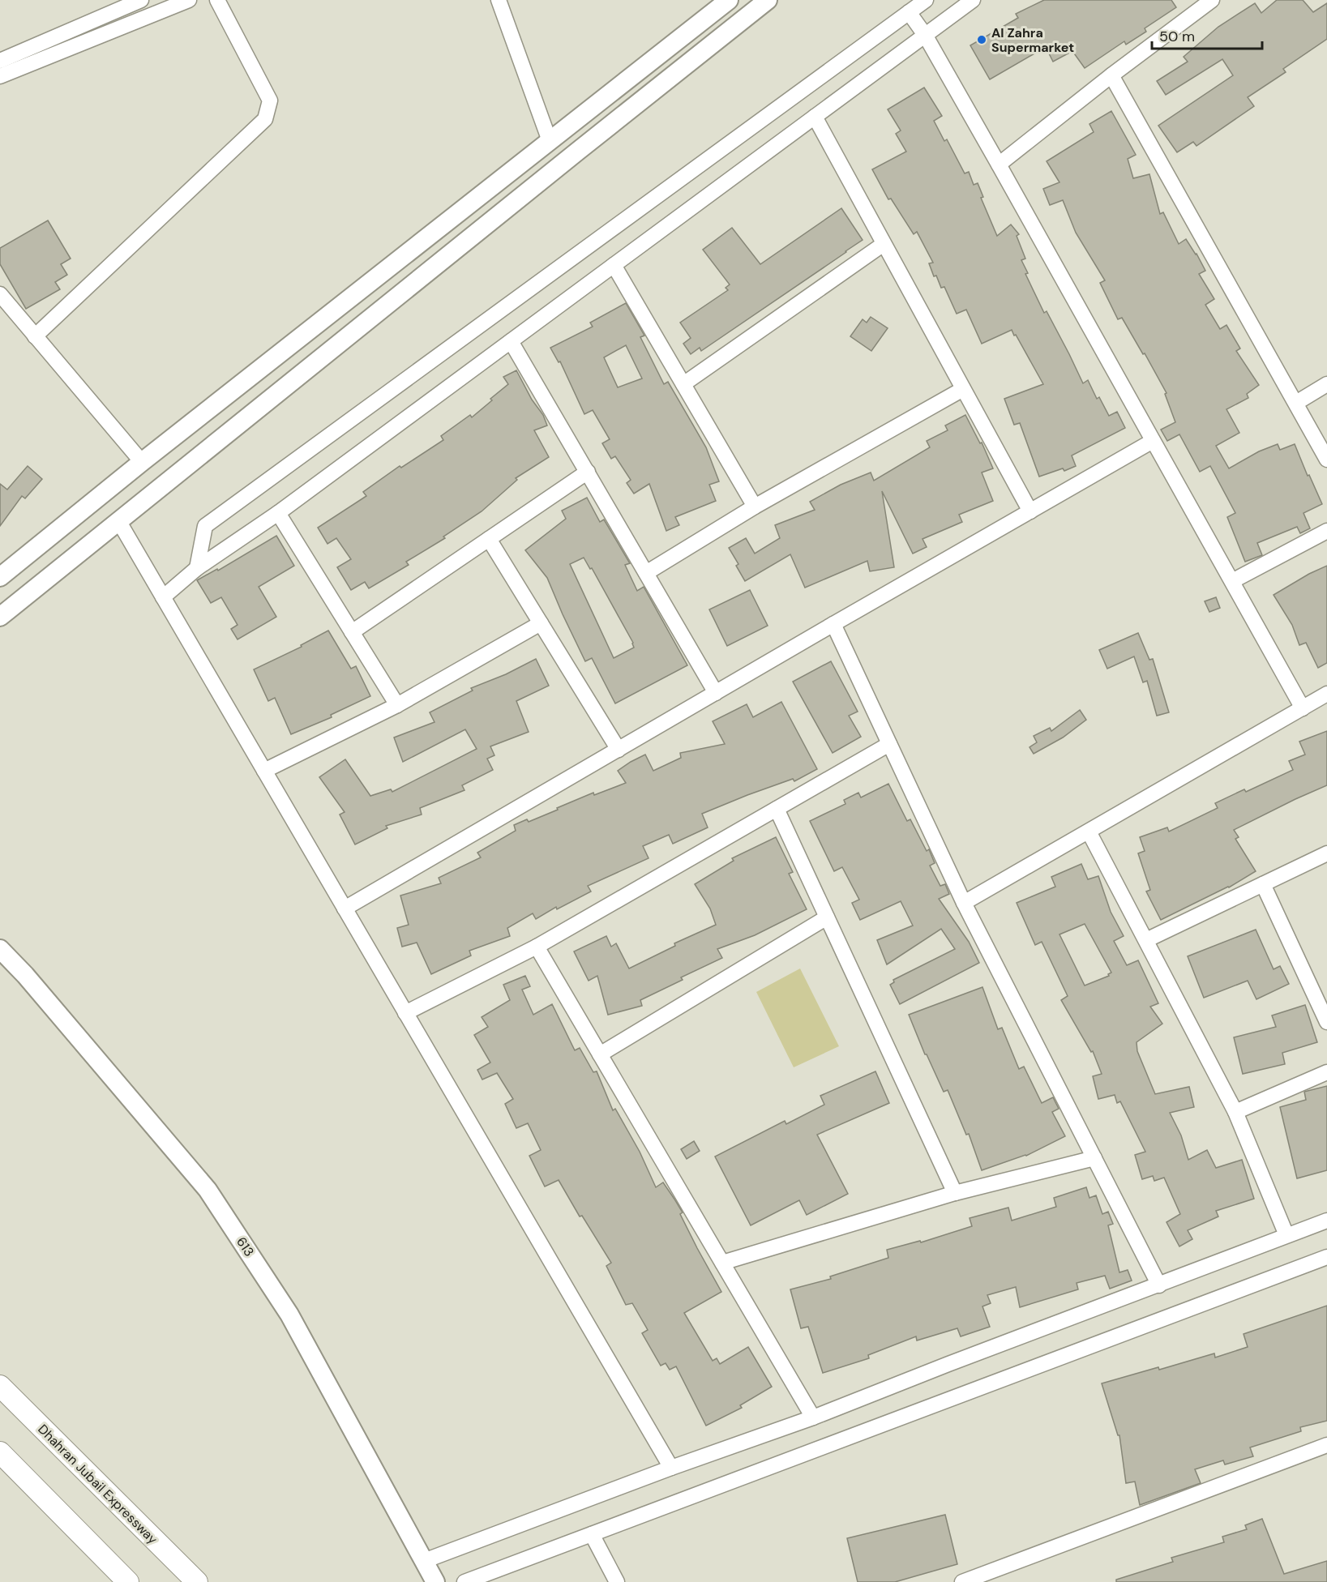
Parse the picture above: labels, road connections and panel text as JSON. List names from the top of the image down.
{
  "streets": {
    "highway": ["Dhahran Jubail Expressway"],
    "main road": ["613"]
  },
  "places": ["Al Zahra Supermarket"],
  "scale_bar": "50 m"
}
